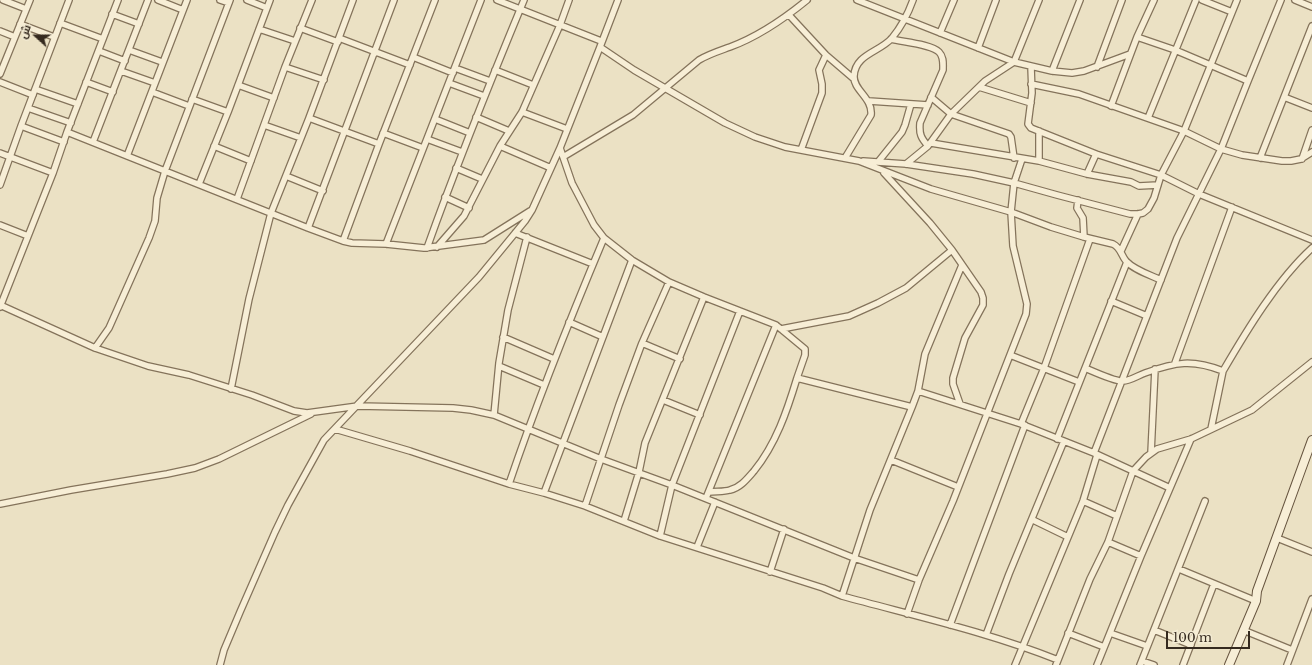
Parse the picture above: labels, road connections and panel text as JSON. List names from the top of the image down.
{
  "scale_bar": "100 m",
  "north": "left"
}
